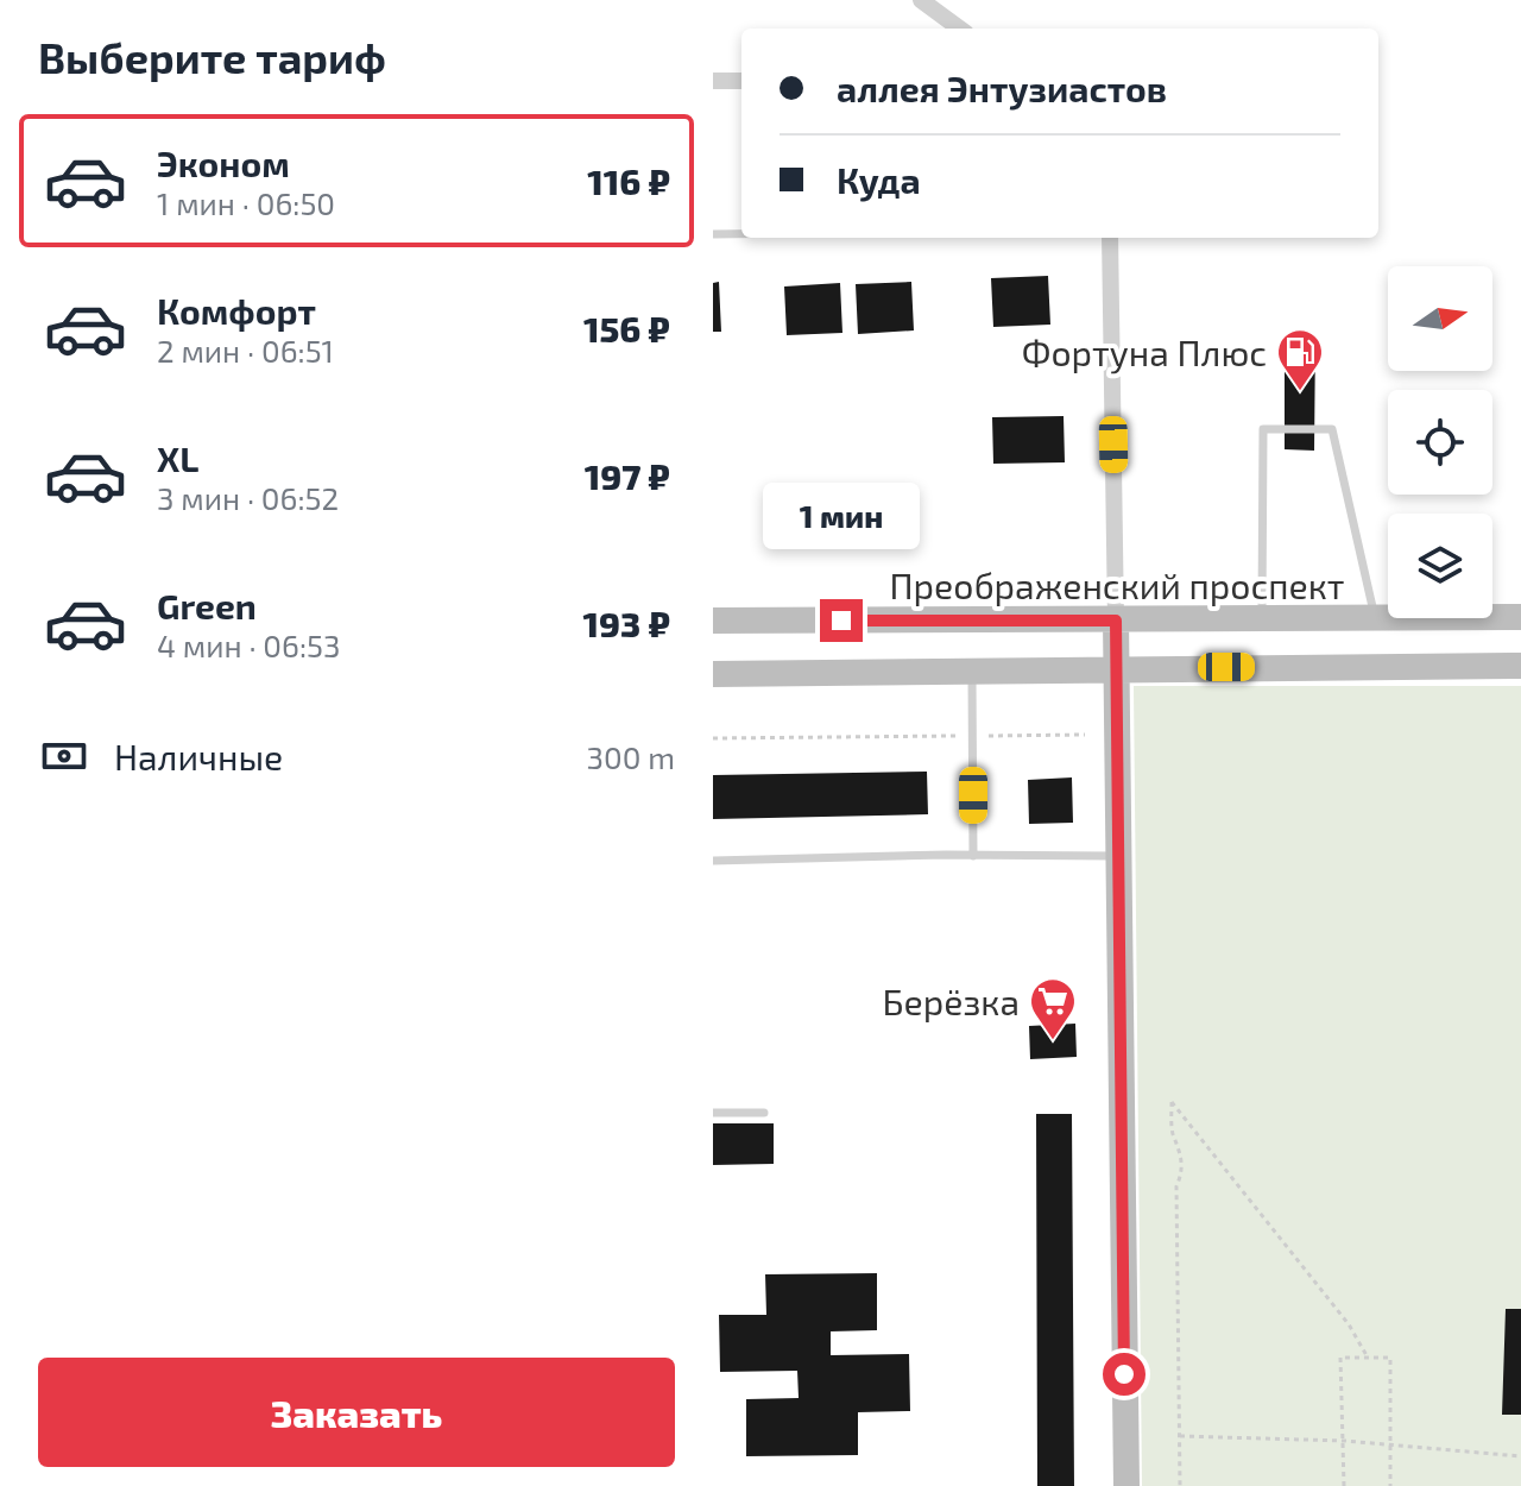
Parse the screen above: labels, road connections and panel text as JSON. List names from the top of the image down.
{
  "streets": {
    "street": ["Преображенский проспект"]
  },
  "places": {
    "fuel station": ["Фортуна Плюс"],
    "supermarket": ["Берёзка"]
  },
  "north": "right",
  "page": {
    "heading": "Выберите тариф",
    "banner": ["аллея Энтузиастов", "Куда"],
    "list": [
      {
        "name": "Эконом",
        "note": "1 мин · 06:50",
        "value": "116 ₽"
      },
      {
        "name": "Комфорт",
        "note": "2 мин · 06:51",
        "value": "156 ₽"
      },
      {
        "name": "XL",
        "note": "3 мин · 06:52",
        "value": "197 ₽"
      },
      {
        "name": "Green",
        "note": "4 мин · 06:53",
        "value": "193 ₽"
      }
    ],
    "bubble": "1 мин",
    "pay": ["Наличные", "300 m"],
    "buttons": "Заказать"
  }
}
